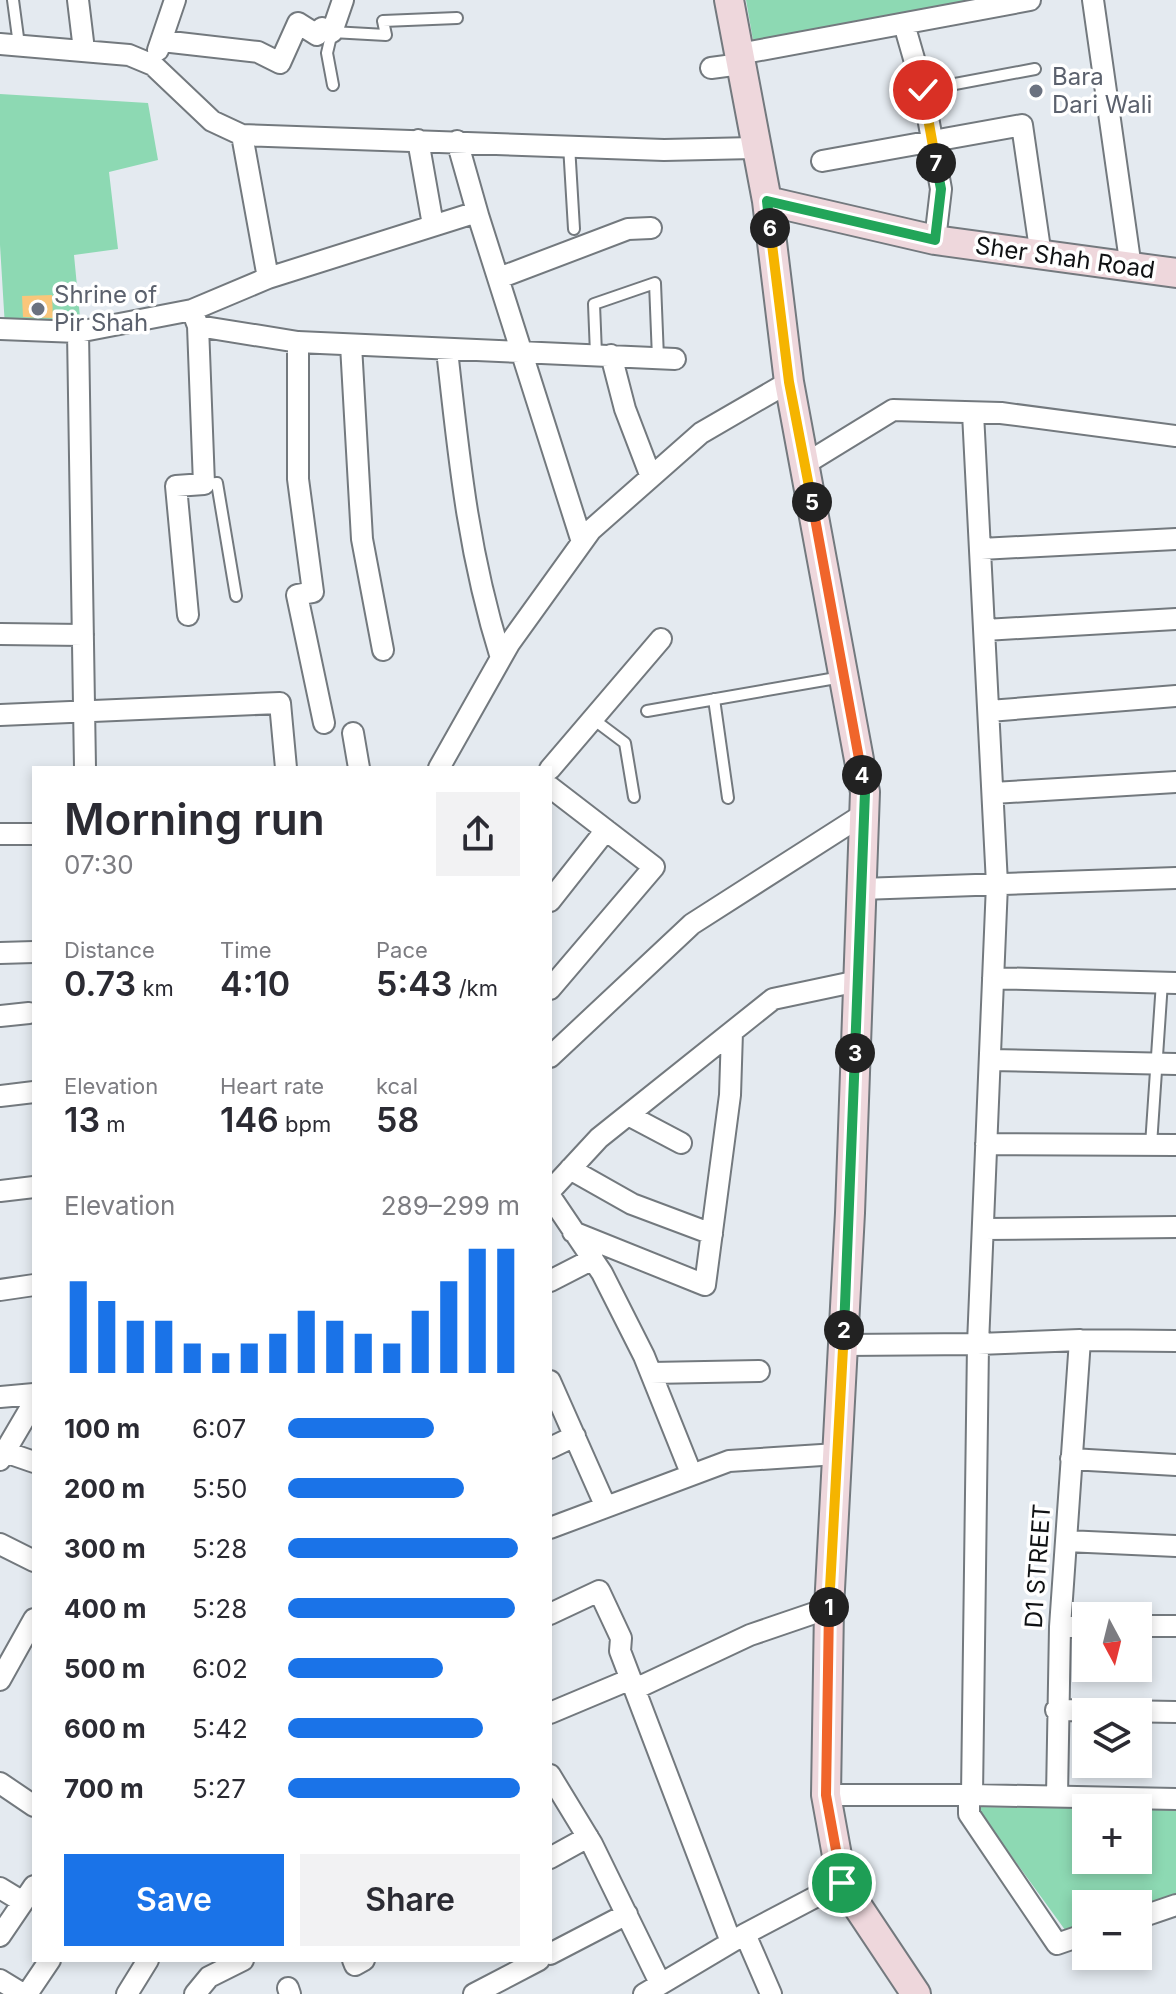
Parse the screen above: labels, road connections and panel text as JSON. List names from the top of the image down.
{
  "streets": {
    "main road": ["Sher Shah Road"],
    "street": ["D1 STREET"]
  },
  "places": ["Bara Dari Wali", "Shrine of Pir Shah"],
  "north": "bottom",
  "page": {
    "pins": [
      "7",
      "6",
      "5",
      "4",
      "3",
      "2",
      "1"
    ],
    "heading": ["Morning run", "07:30"],
    "stats": [
      ["Distance", "0.73 km"],
      ["Time", "4:10"],
      ["Pace", "5:43 /km"],
      ["Elevation", "13 m"],
      ["Heart rate", "146 bpm"],
      ["kcal", "58"]
    ],
    "chart": ["Elevation", "289–299 m"],
    "list": [
      {
        "name": "100 m",
        "note": "6:07"
      },
      {
        "name": "200 m",
        "note": "5:50"
      },
      {
        "name": "300 m",
        "note": "5:28"
      },
      {
        "name": "400 m",
        "note": "5:28"
      },
      {
        "name": "500 m",
        "note": "6:02"
      },
      {
        "name": "600 m",
        "note": "5:42"
      },
      {
        "name": "700 m",
        "note": "5:27"
      }
    ],
    "map_buttons": ["+", "−"],
    "buttons": ["Save", "Share"]
  }
}
